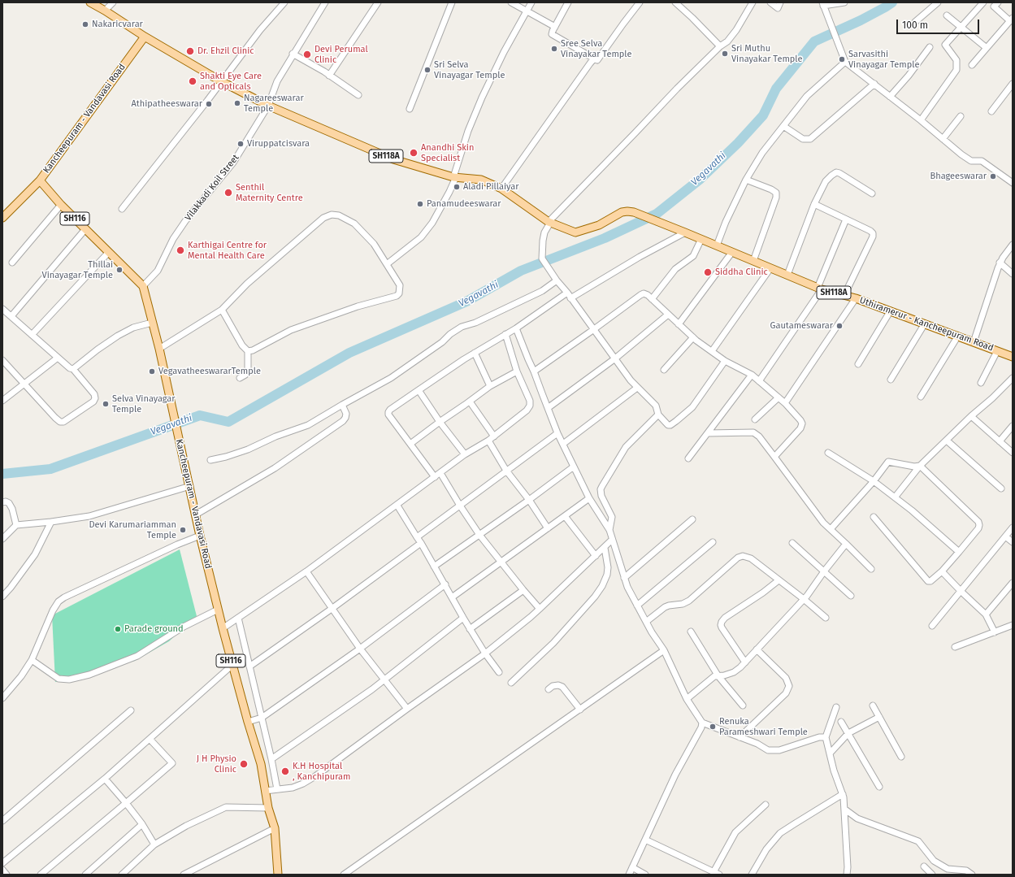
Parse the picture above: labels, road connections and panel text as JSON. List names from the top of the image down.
{
  "streets": {
    "main road": [
      "Kancheepuram - Vandavasi Road",
      "SH118A",
      "SH116",
      "Uthiramerur - Kancheepuram Road"
    ],
    "street": ["Vilakkadi Koil Street"]
  },
  "crossings": [
    ["Kancheepuram - Vandavasi Road", "Vilakkadi Koil Street"],
    ["Kancheepuram - Vandavasi Road", "Uthiramerur - Kancheepuram Road"],
    ["Vilakkadi Koil Street", "Uthiramerur - Kancheepuram Road"]
  ],
  "water": ["Vegavathi"],
  "places": [
    "Nakaricvarar",
    "Sree Selva Vinayakar Temple",
    "Dr. Ehzil Clinic",
    "Sri Muthu Vinayakar Temple",
    "Devi Perumal Clinic",
    "Sarvasithi Vinayagar Temple",
    "Sri Selva Vinayagar Temple",
    "Shakti Eye Care and Opticals",
    "Nagareeswarar Temple",
    "Athipatheeswarar",
    "Viruppatcisvara",
    "Anandhi Skin Specialist",
    "Bhageeswarar",
    "Aladi Pillaiyar",
    "Senthil Maternity Centre",
    "Panamudeeswarar",
    "Karthigai Centre for Mental Health Care",
    "Thillai Vinayagar Temple",
    "Siddha Clinic",
    "Gautameswarar",
    "VegavatheeswararTemple",
    "Selva Vinayagar Temple",
    "Devi Karumariamman Temple",
    "Parade ground",
    "Renuka Parameshwari Temple",
    "J H Physio Clinic",
    "K.H Hospital , Kanchipuram"
  ],
  "scale_bar": "100 m"
}
